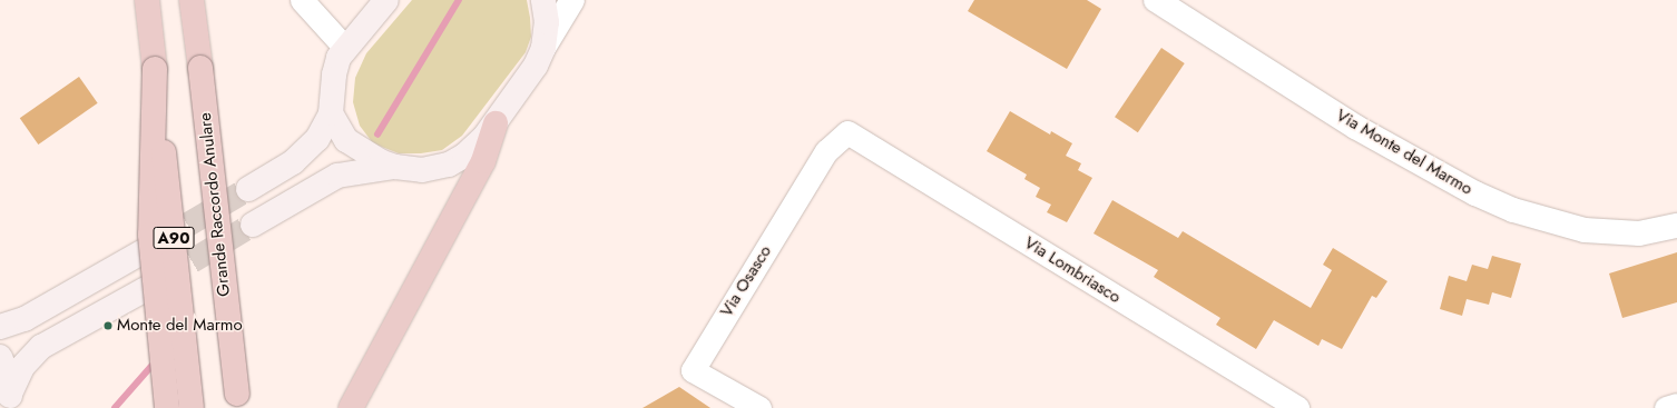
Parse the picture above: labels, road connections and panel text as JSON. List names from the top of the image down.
{
  "streets": {
    "highway": ["Grande Raccordo Anulare", "A90"],
    "street": ["Via Monte del Marmo", "Via Lombriasco", "Via Osasco"]
  },
  "crossings": [
    ["Via Lombriasco", "Via Osasco"]
  ],
  "places": ["Monte del Marmo"]
}
